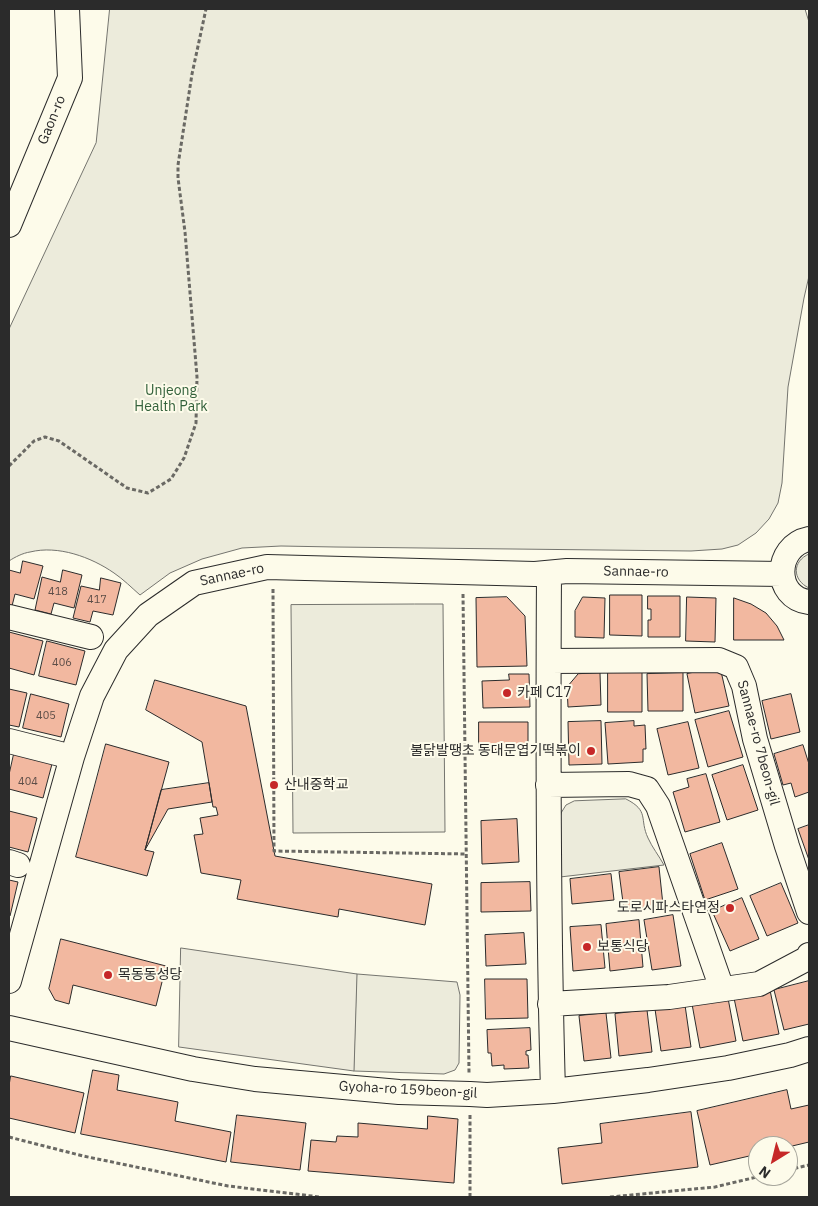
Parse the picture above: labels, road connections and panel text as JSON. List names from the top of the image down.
{
  "streets": {
    "street": [
      "Gaon-ro",
      "Sannae-ro",
      "Sannae-ro 7beon-gil",
      "Gyoha-ro 159beon-gil"
    ]
  },
  "parks": ["Unjeong Health Park"],
  "places": [
    "카페 C17",
    "불닭발땡초 동대문엽기떡볶이",
    "산내중학교",
    "도로시파스타연정",
    "보통식당",
    "목동동성당"
  ],
  "house_numbers": [
    "418",
    "417",
    "406",
    "405",
    "404"
  ],
  "north": "bottom left"
}
